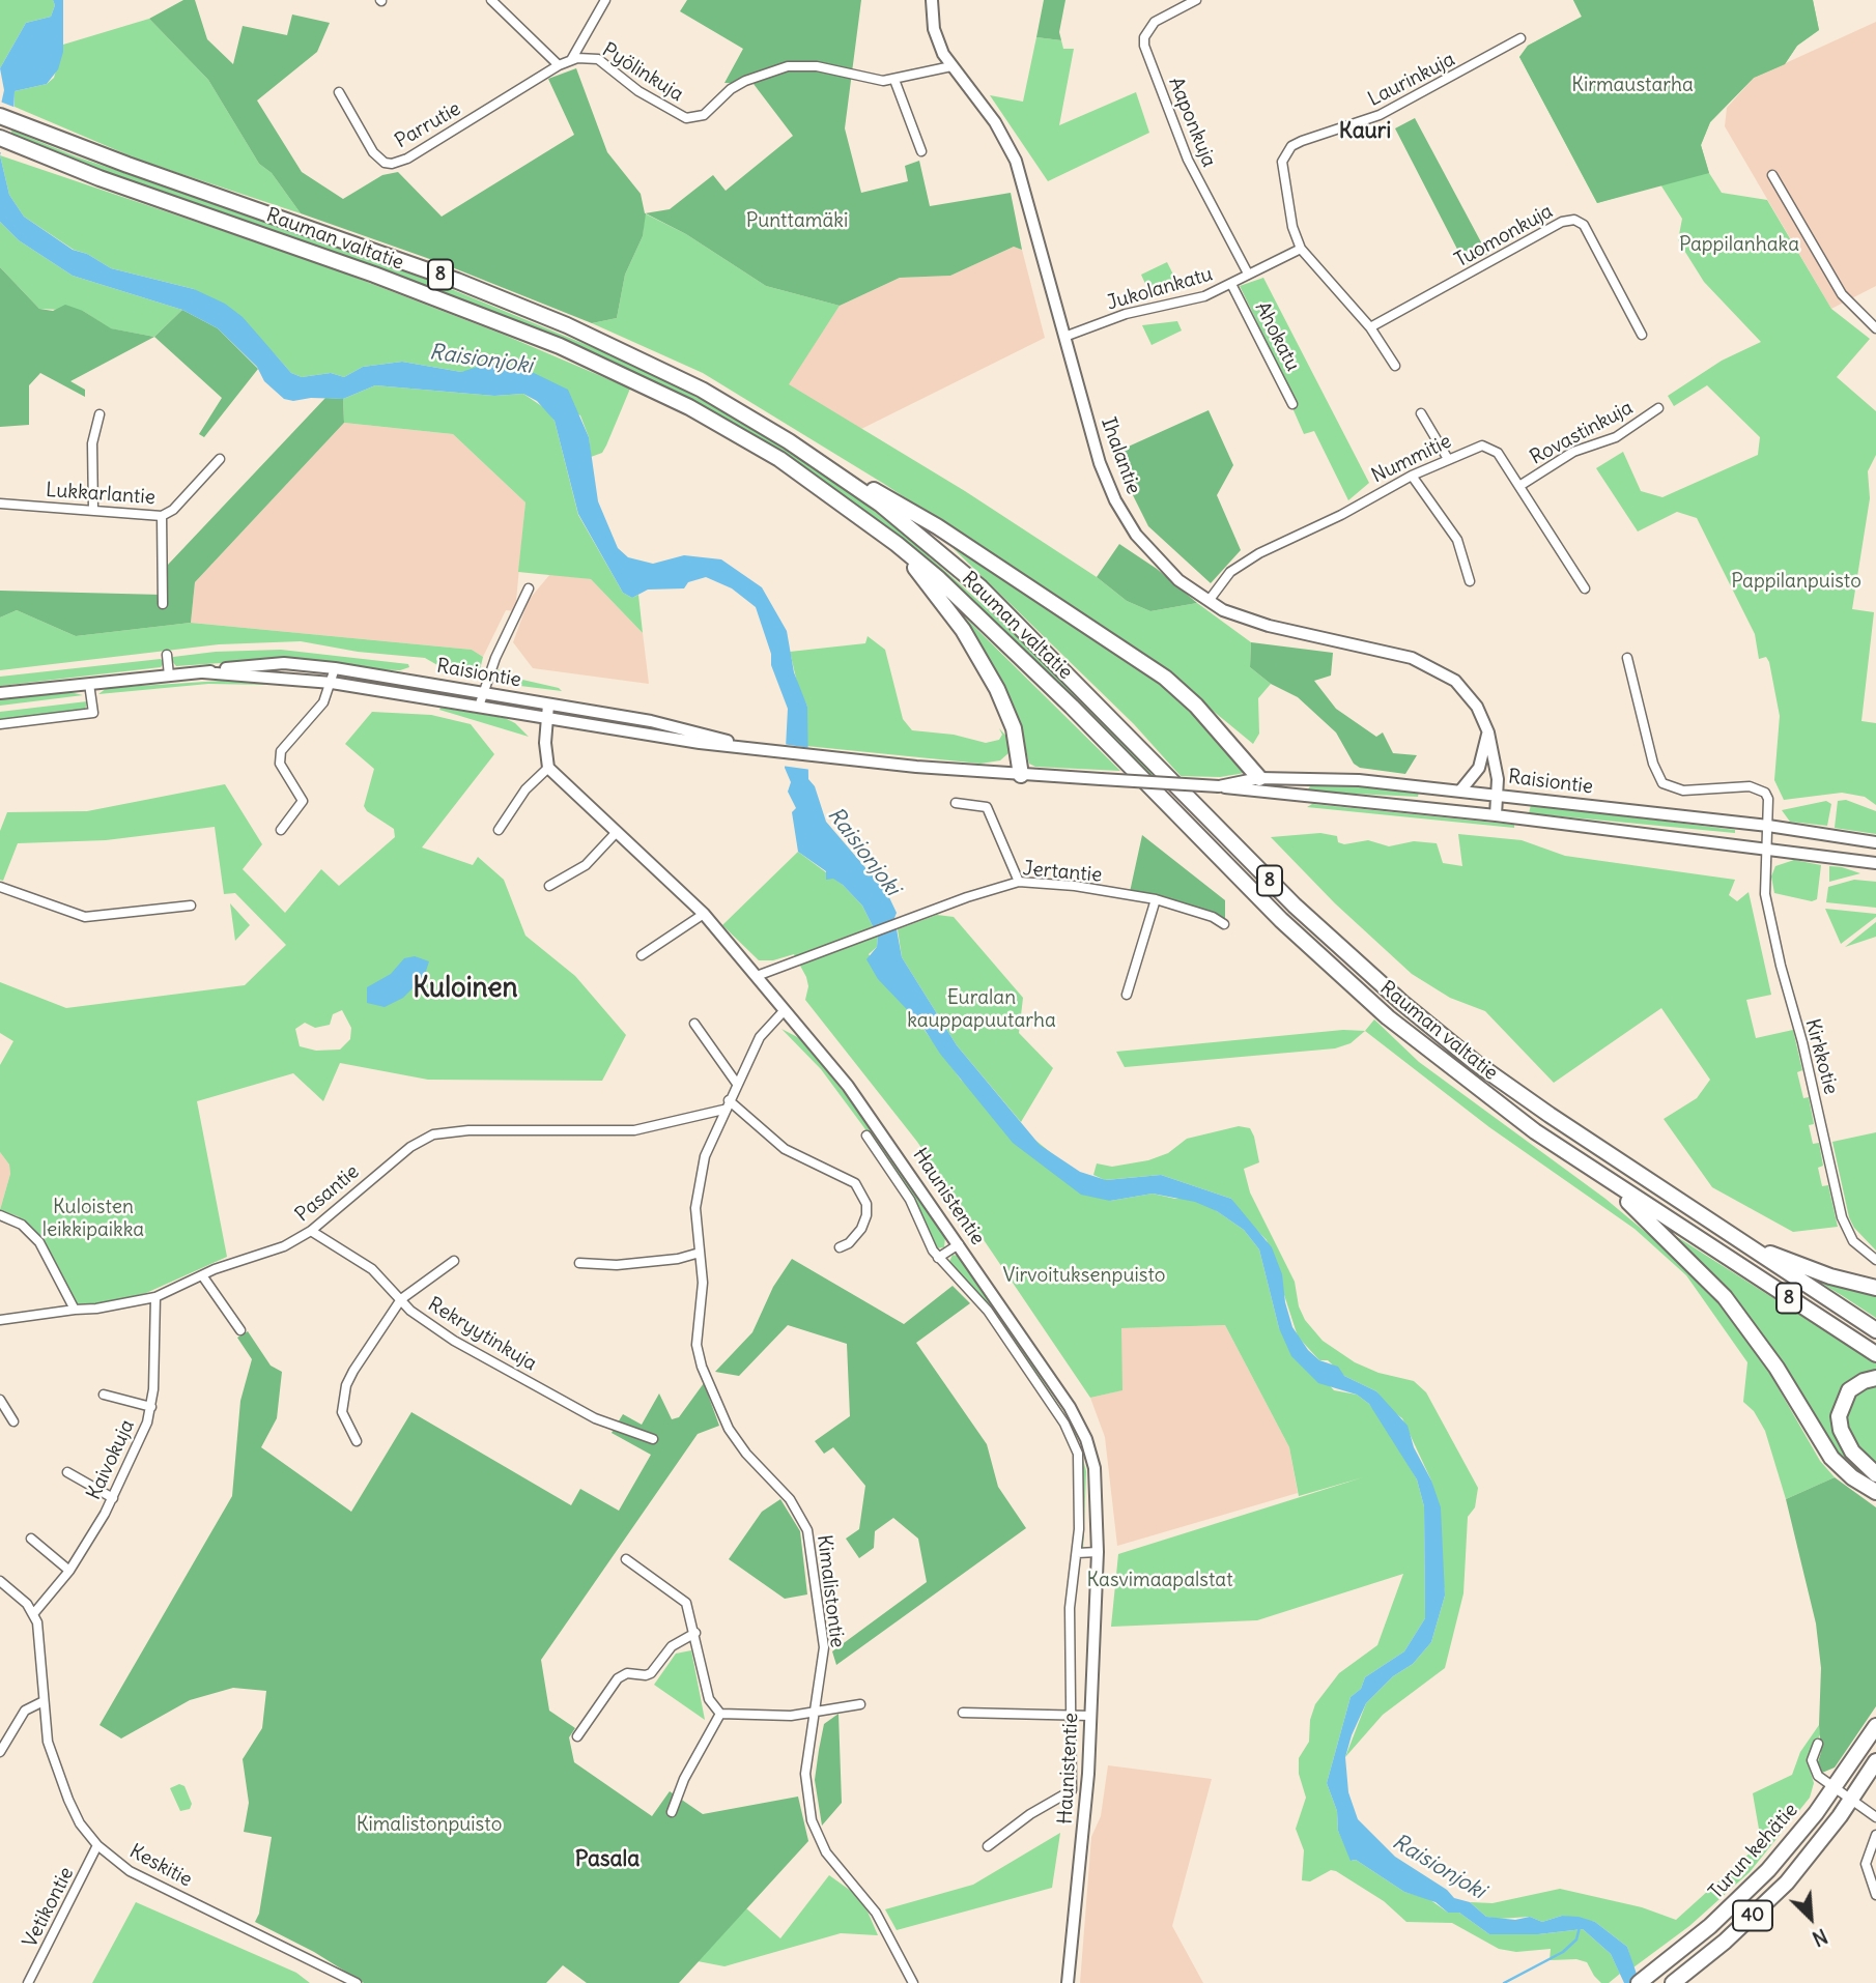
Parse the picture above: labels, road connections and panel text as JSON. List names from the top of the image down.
{
  "streets": {
    "highway": [
      "Rauman valtatie",
      "8",
      "Turun kehätie",
      "40"
    ],
    "main road": ["Ihalantie", "Raisiontie", "Haunistentie"],
    "street": [
      "Pyölinkuja",
      "Laurinkuja",
      "Aaponkuja",
      "Parrutie",
      "Tuomonkuja",
      "Jukolankatu",
      "Ahokatu",
      "Rovastinkuja",
      "Nummitie",
      "Lukkarlantie",
      "Jertantie",
      "Kirkkotie",
      "Pasantie",
      "Rekryytinkuja",
      "Kaivokuja",
      "Kimalistontie",
      "Keskitie",
      "Vetikontie"
    ]
  },
  "crossings": [
    ["Pyölinkuja", "Parrutie"],
    ["Pyölinkuja", "Ihalantie"],
    ["Laurinkuja", "Jukolankatu"],
    ["Aaponkuja", "Jukolankatu"],
    ["Jukolankatu", "Ahokatu"],
    ["Jukolankatu", "Ihalantie"],
    ["Rovastinkuja", "Nummitie"],
    ["Ihalantie", "Nummitie"],
    ["Ihalantie", "Raisiontie"],
    ["Raisiontie", "Kirkkotie"],
    ["Jertantie", "Haunistentie"],
    ["Pasantie", "Rekryytinkuja"],
    ["Pasantie", "Kaivokuja"],
    ["Pasantie", "Kimalistontie"],
    ["Haunistentie", "Kimalistontie"],
    ["Kaivokuja", "Keskitie"],
    ["Keskitie", "Vetikontie"]
  ],
  "districts": ["Kauri", "Kuloinen", "Pasala"],
  "water": ["Raisionjoki"],
  "parks": [
    "Kirmaustarha",
    "Punttamäki",
    "Pappilanhaka",
    "Pappilanpuisto",
    "Euralan kauppapuutarha",
    "Kuloisten leikkipaikka",
    "Virvoituksenpuisto",
    "Kasvimaapalstat",
    "Kimalistonpuisto"
  ],
  "north": "bottom right"
}
